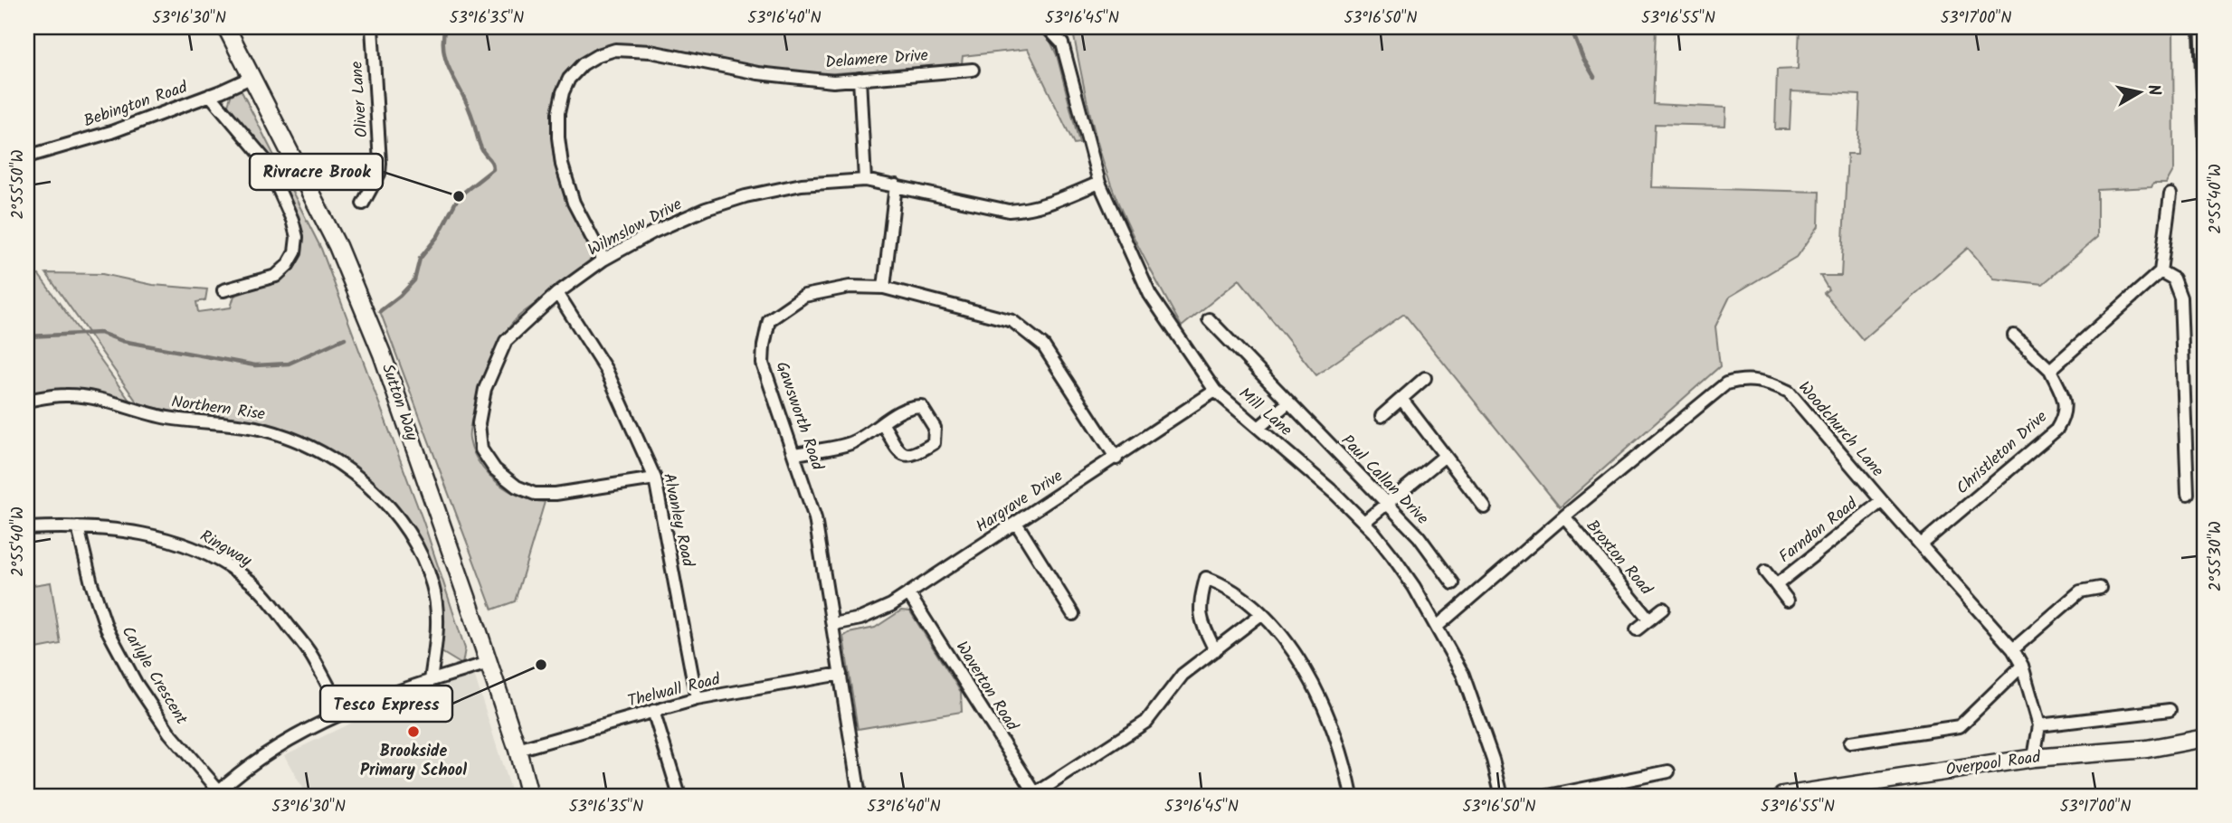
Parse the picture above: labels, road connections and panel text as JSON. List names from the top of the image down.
{
  "streets": {
    "main road": ["Sutton Way", "Overpool Road"],
    "street": [
      "Delamere Drive",
      "Oliver Lane",
      "Bebington Road",
      "Wilmslow Drive",
      "Northern Rise",
      "Mill Lane",
      "Gawsworth Road",
      "Woodchurch Lane",
      "Christleton Drive",
      "Paul Callan Drive",
      "Hargrave Drive",
      "Alvanley Road",
      "Farndon Road",
      "Ringway",
      "Broxton Road",
      "Carlyle Crescent",
      "Waverton Road",
      "Thelwall Road"
    ]
  },
  "crossings": [
    ["Delamere Drive", "Wilmslow Drive"],
    ["Bebington Road", "Sutton Way"],
    ["Wilmslow Drive", "Mill Lane"],
    ["Wilmslow Drive", "Alvanley Road"],
    ["Sutton Way", "Thelwall Road"],
    ["Mill Lane", "Woodchurch Lane"],
    ["Mill Lane", "Hargrave Drive"],
    ["Gawsworth Road", "Hargrave Drive"],
    ["Gawsworth Road", "Thelwall Road"],
    ["Woodchurch Lane", "Christleton Drive"],
    ["Woodchurch Lane", "Farndon Road"],
    ["Woodchurch Lane", "Broxton Road"],
    ["Woodchurch Lane", "Overpool Road"],
    ["Hargrave Drive", "Waverton Road"],
    ["Alvanley Road", "Thelwall Road"],
    ["Ringway", "Carlyle Crescent"]
  ],
  "places": ["Rivracre Brook", "Tesco Express", "Brookside Primary School"],
  "north": "right",
  "coordinates": [
    "53°16'30\"N",
    "53°16'35\"N",
    "53°16'40\"N",
    "53°16'45\"N",
    "53°16'50\"N",
    "53°16'55\"N",
    "53°17'00\"N",
    "2°55'50\"W",
    "2°55'40\"W",
    "2°55'30\"W"
  ]
}
